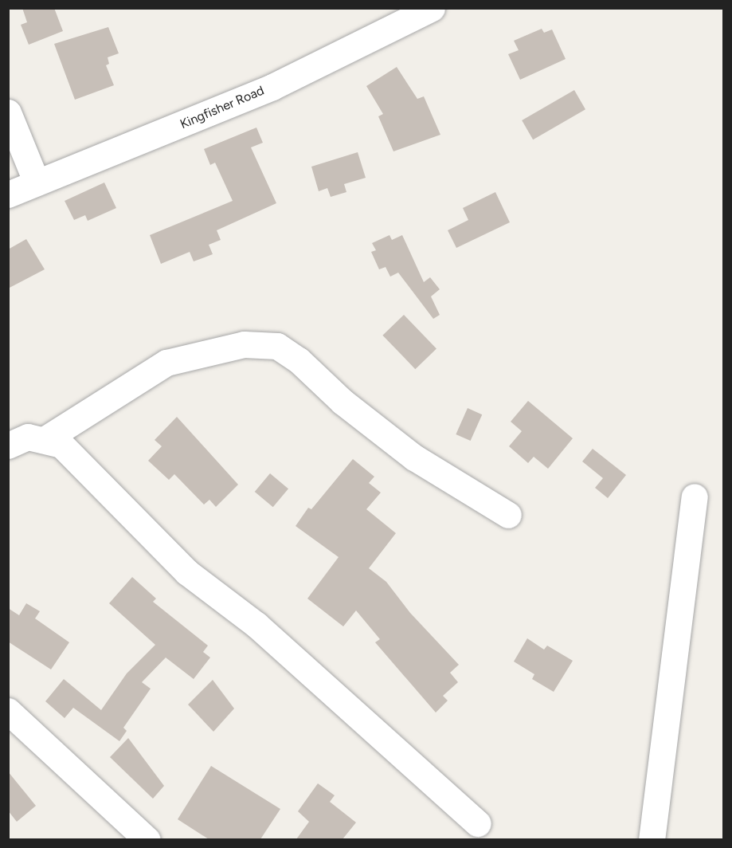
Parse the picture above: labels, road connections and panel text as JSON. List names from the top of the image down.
{
  "streets": {
    "street": ["Kingfisher Road"]
  }
}
